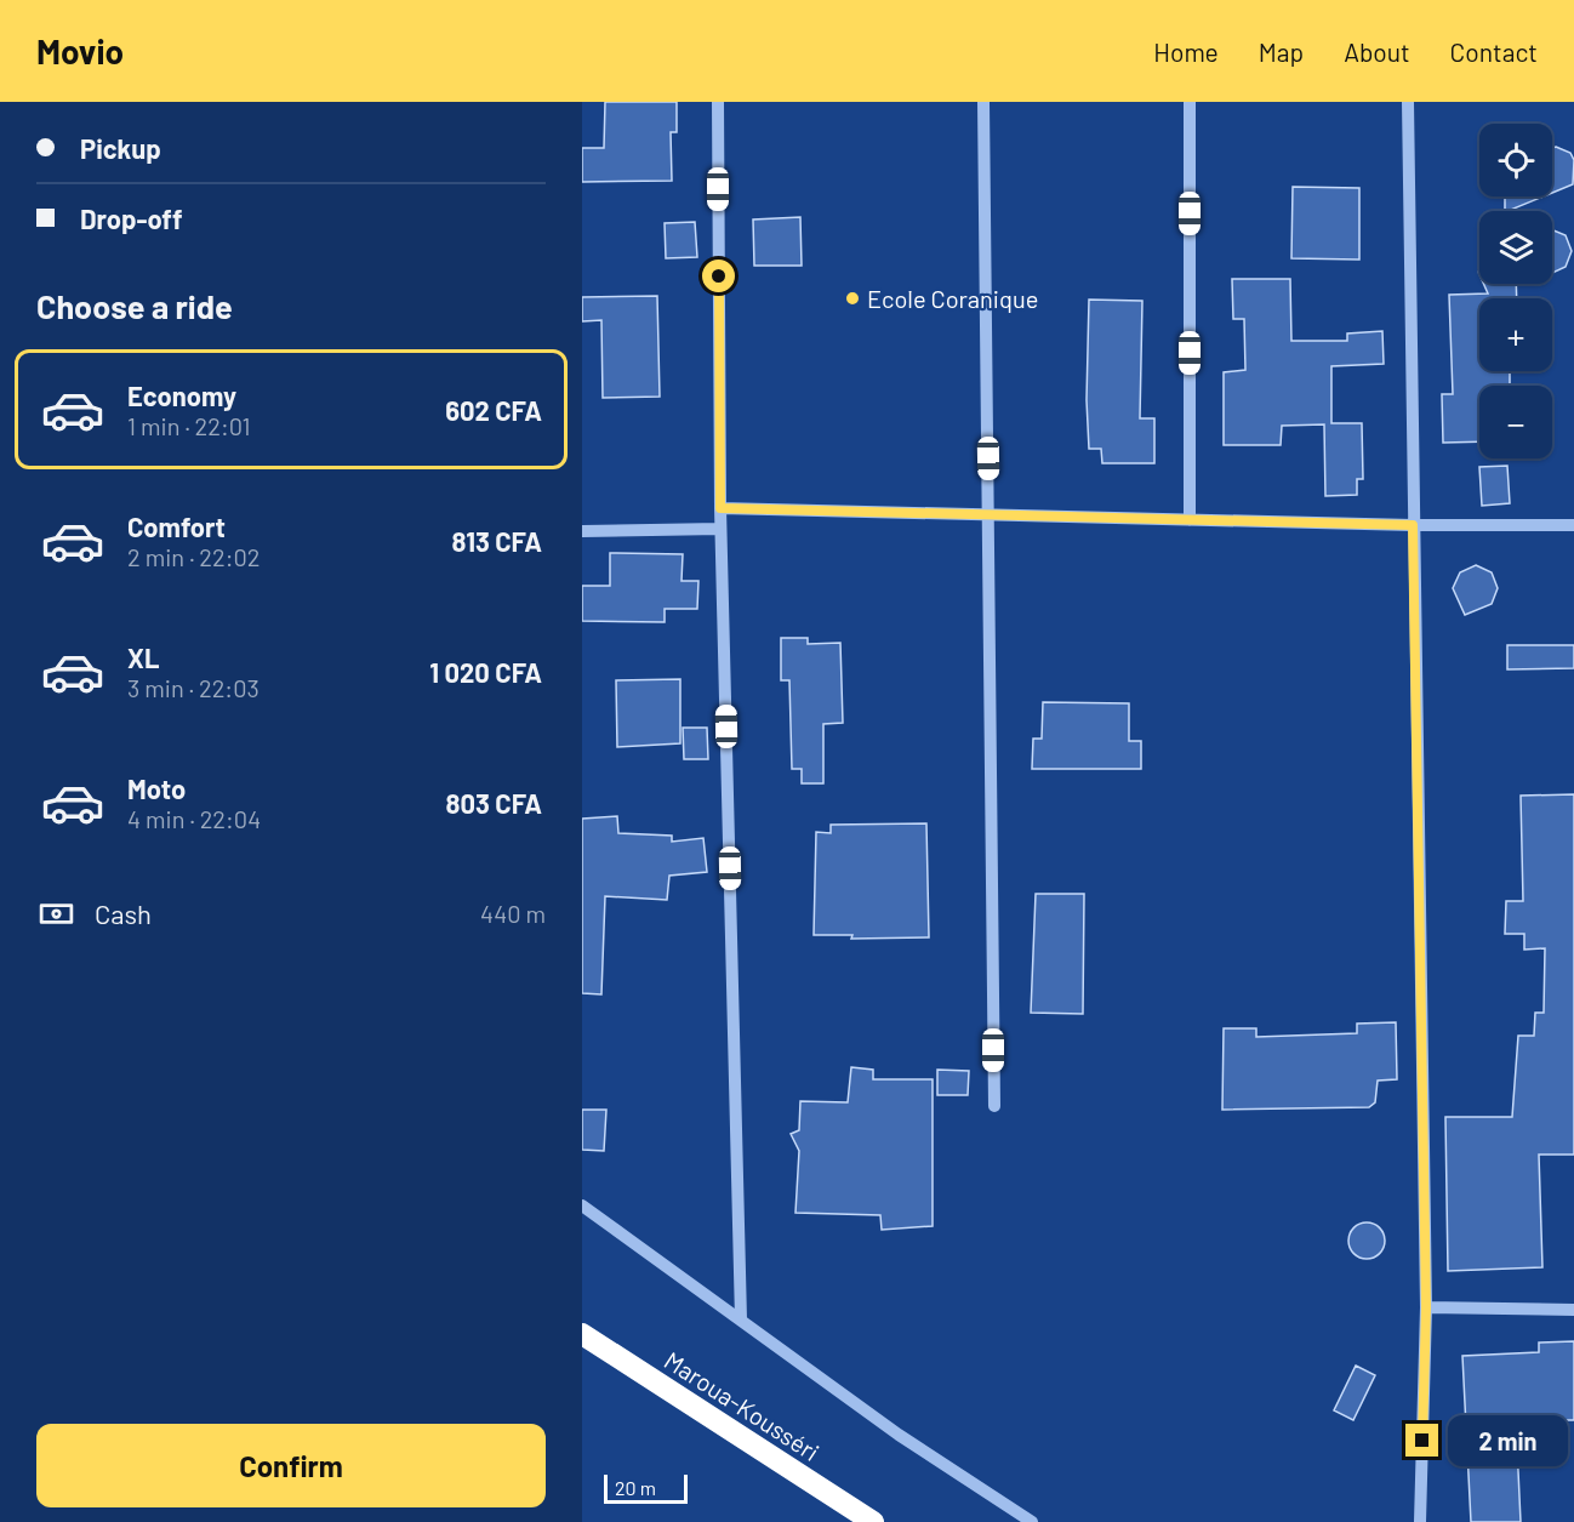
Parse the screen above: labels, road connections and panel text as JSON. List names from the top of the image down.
{
  "streets": {
    "highway": ["Maroua-Kousséri"]
  },
  "places": ["Ecole Coranique"],
  "scale_bar": "20 m",
  "page": {
    "header": "Movio",
    "nav": [
      "Home",
      "Map",
      "About",
      "Contact"
    ],
    "banner": ["Pickup", "Drop-off"],
    "map_buttons": ["+", "−"],
    "heading": "Choose a ride",
    "list": [
      {
        "name": "Economy",
        "note": "1 min · 22:01",
        "value": "602 CFA"
      },
      {
        "name": "Comfort",
        "note": "2 min · 22:02",
        "value": "813 CFA"
      },
      {
        "name": "XL",
        "note": "3 min · 22:03",
        "value": "1 020 CFA"
      },
      {
        "name": "Moto",
        "note": "4 min · 22:04",
        "value": "803 CFA"
      }
    ],
    "pay": ["Cash", "440 m"],
    "buttons": "Confirm",
    "bubble": "2 min",
    "scale": "20 m"
  }
}
